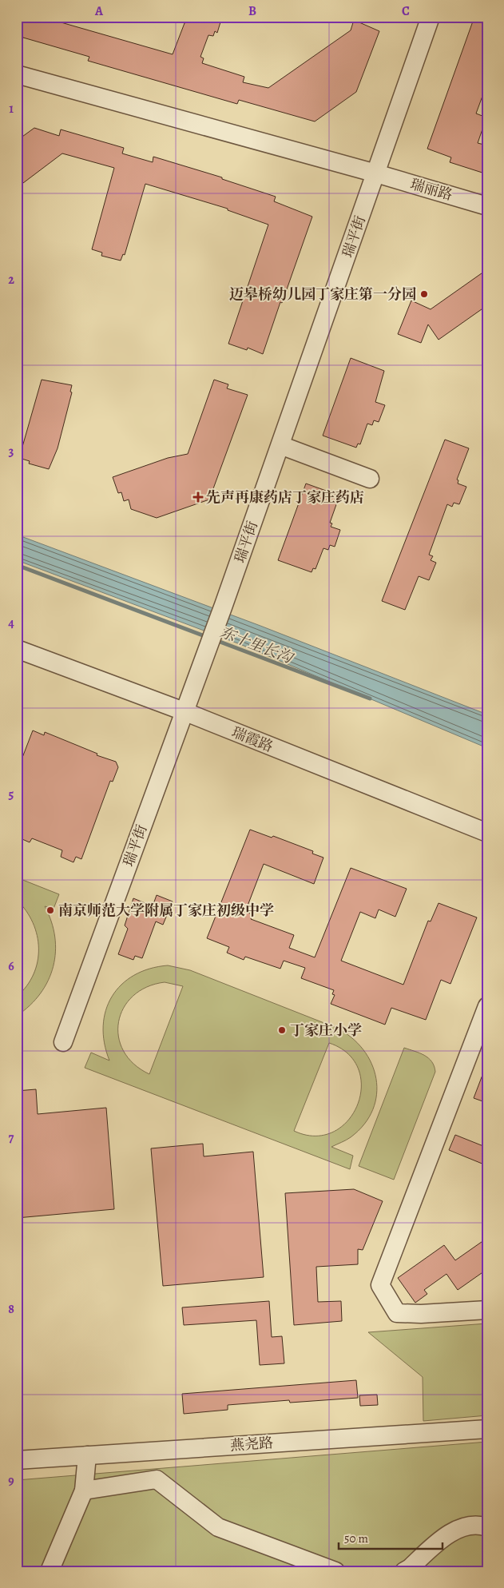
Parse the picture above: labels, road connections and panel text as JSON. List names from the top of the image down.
{
  "streets": {
    "street": [
      "瑞丽路",
      "瑞平街",
      "瑞霞路",
      "燕尧路"
    ]
  },
  "crossings": [
    ["瑞丽路", "瑞平街"],
    ["瑞平街", "瑞霞路"]
  ],
  "water": ["东十里长沟"],
  "places": {
    "other": ["迈皋桥幼儿园丁家庄第一分园", "南京师范大学附属丁家庄初级中学", "丁家庄小学"],
    "health": ["先声再康药店丁家庄药店"]
  },
  "scale_bar": "50 m",
  "grid": {
    "columns": ["A", "B", "C"],
    "rows": [
      "1",
      "2",
      "3",
      "4",
      "5",
      "6",
      "7",
      "8",
      "9"
    ]
  }
}
